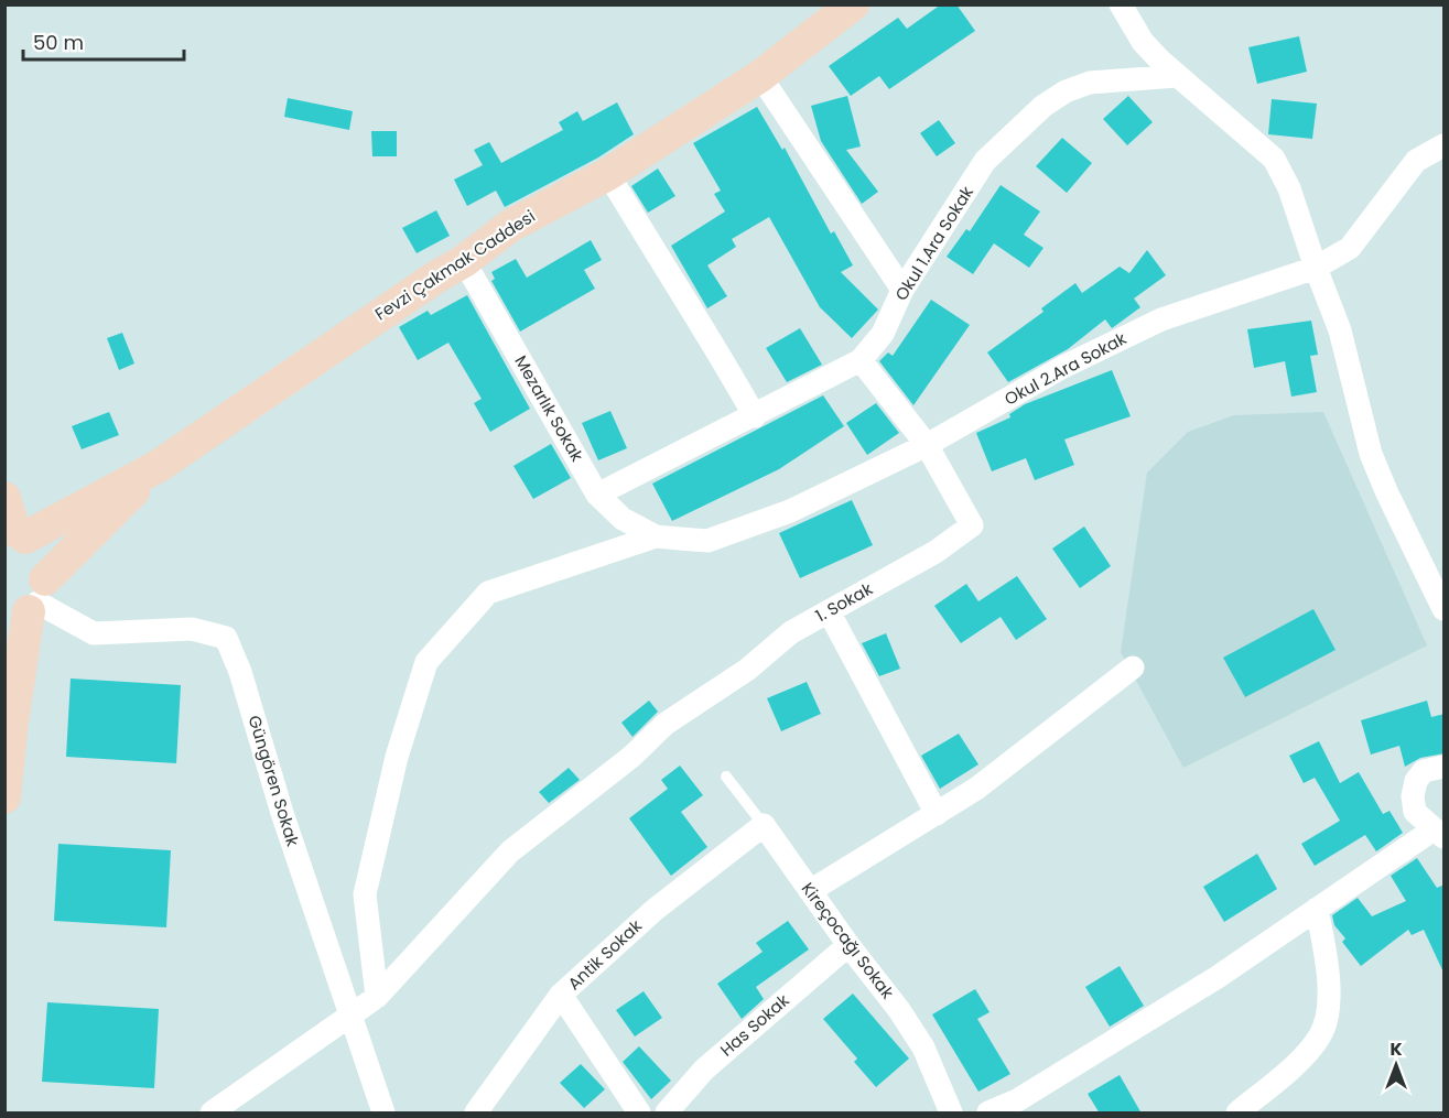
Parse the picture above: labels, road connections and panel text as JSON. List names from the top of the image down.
{
  "streets": {
    "street": [
      "Okul 1.Ara Sokak",
      "Fevzi Çakmak Caddesi",
      "Okul 2.Ara Sokak",
      "Mezarlık Sokak",
      "1. Sokak",
      "Güngören Sokak",
      "Kireçocağı Sokak",
      "Antik Sokak",
      "Has Sokak"
    ]
  },
  "crossings": [
    ["Okul 1.Ara Sokak", "Mezarlık Sokak"],
    ["Fevzi Çakmak Caddesi", "Mezarlık Sokak"],
    ["Okul 2.Ara Sokak", "Mezarlık Sokak"],
    ["Okul 2.Ara Sokak", "1. Sokak"],
    ["1. Sokak", "Güngören Sokak"],
    ["Kireçocağı Sokak", "Antik Sokak"],
    ["Kireçocağı Sokak", "Has Sokak"]
  ],
  "scale_bar": "50 m",
  "north": "top"
}
